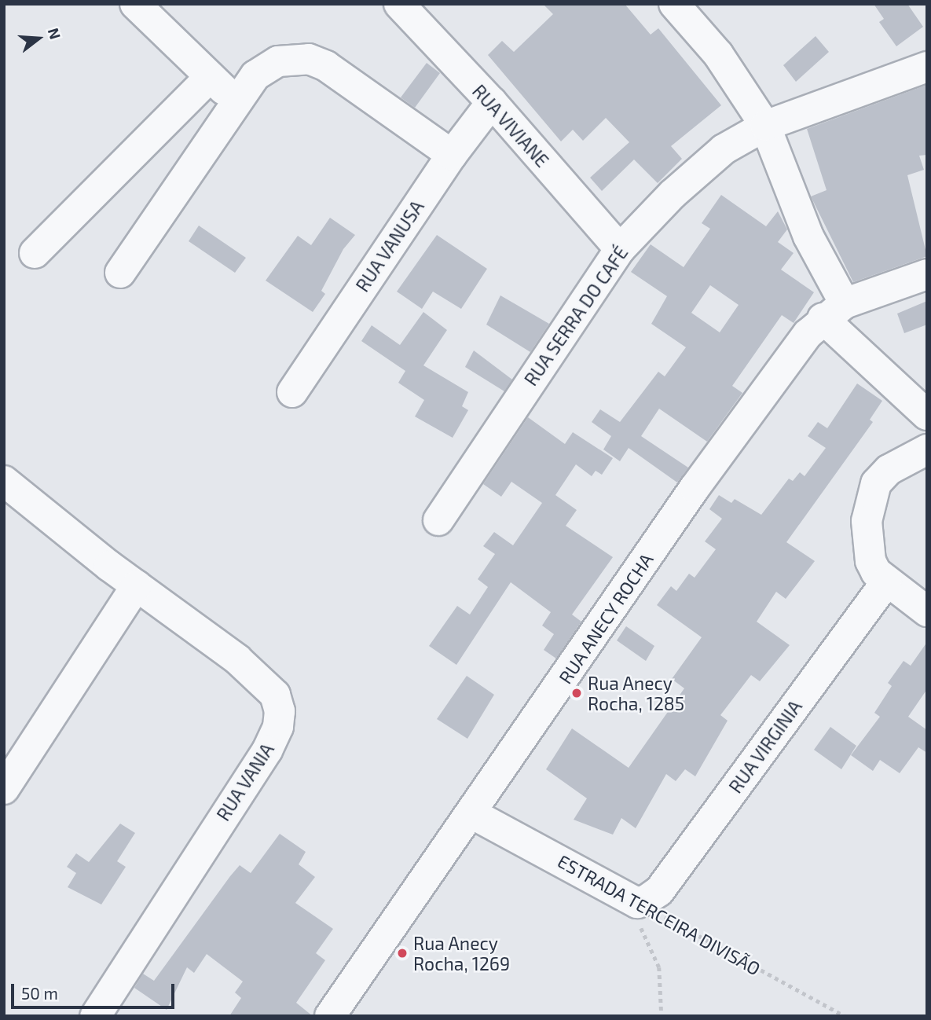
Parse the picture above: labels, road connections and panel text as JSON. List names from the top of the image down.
{
  "streets": {
    "street": [
      "RUA VIVIANE",
      "RUA VANUSA",
      "RUA SERRA DO CAFÉ",
      "RUA ANECY ROCHA",
      "RUA VIRGINIA",
      "RUA VANIA",
      "ESTRADA TERCEIRA DIVISÃO"
    ]
  },
  "crossings": [
    ["RUA VIVIANE", "RUA VANUSA"],
    ["RUA VIVIANE", "RUA SERRA DO CAFÉ"],
    ["RUA ANECY ROCHA", "ESTRADA TERCEIRA DIVISÃO"],
    ["RUA VIRGINIA", "ESTRADA TERCEIRA DIVISÃO"]
  ],
  "places": ["Rua Anecy Rocha, 1285", "Rua Anecy Rocha, 1269"],
  "scale_bar": "50 m",
  "north": "right"
}
